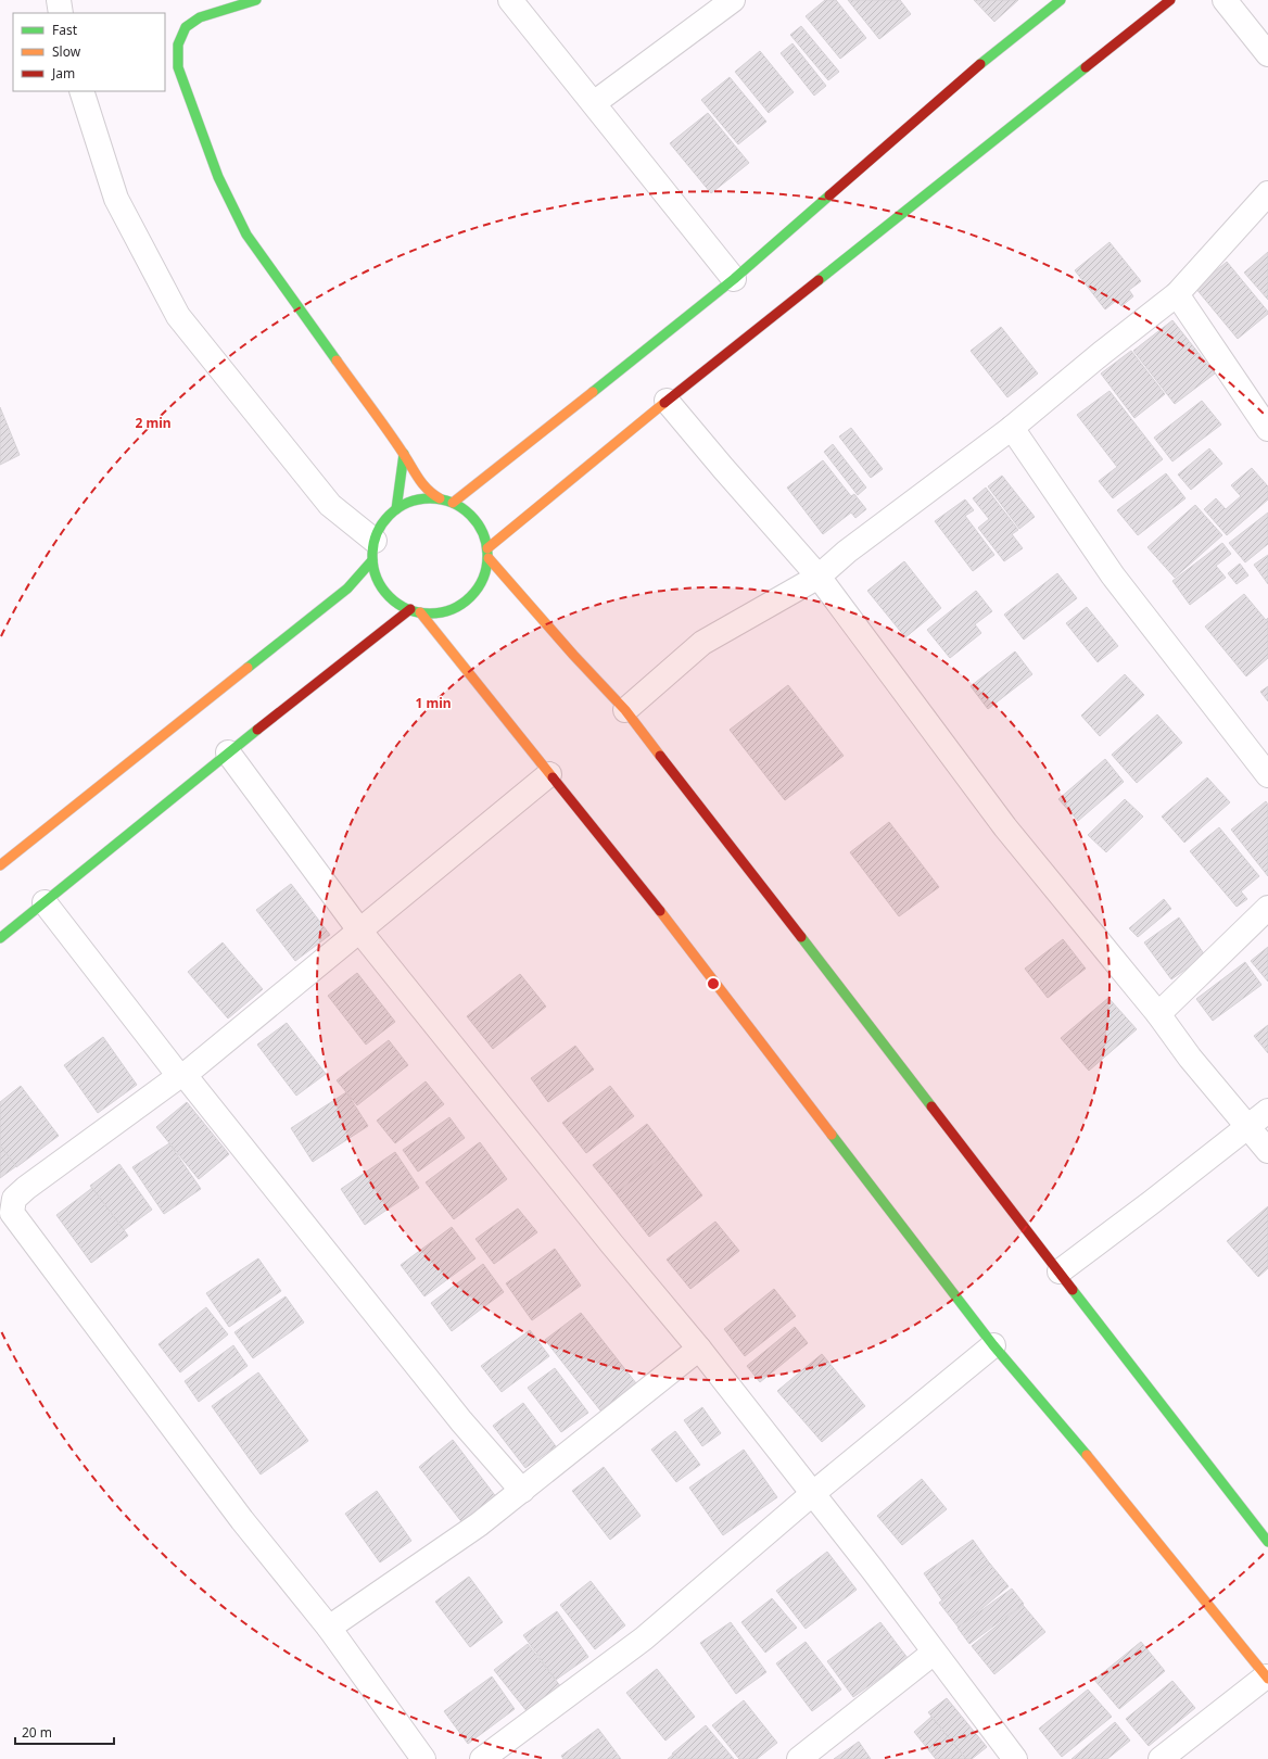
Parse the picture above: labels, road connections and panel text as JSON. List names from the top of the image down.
{
  "legend": ["Fast", "Slow", "Jam"],
  "scale_bar": "20 m",
  "rings": ["2 min", "1 min"]
}
